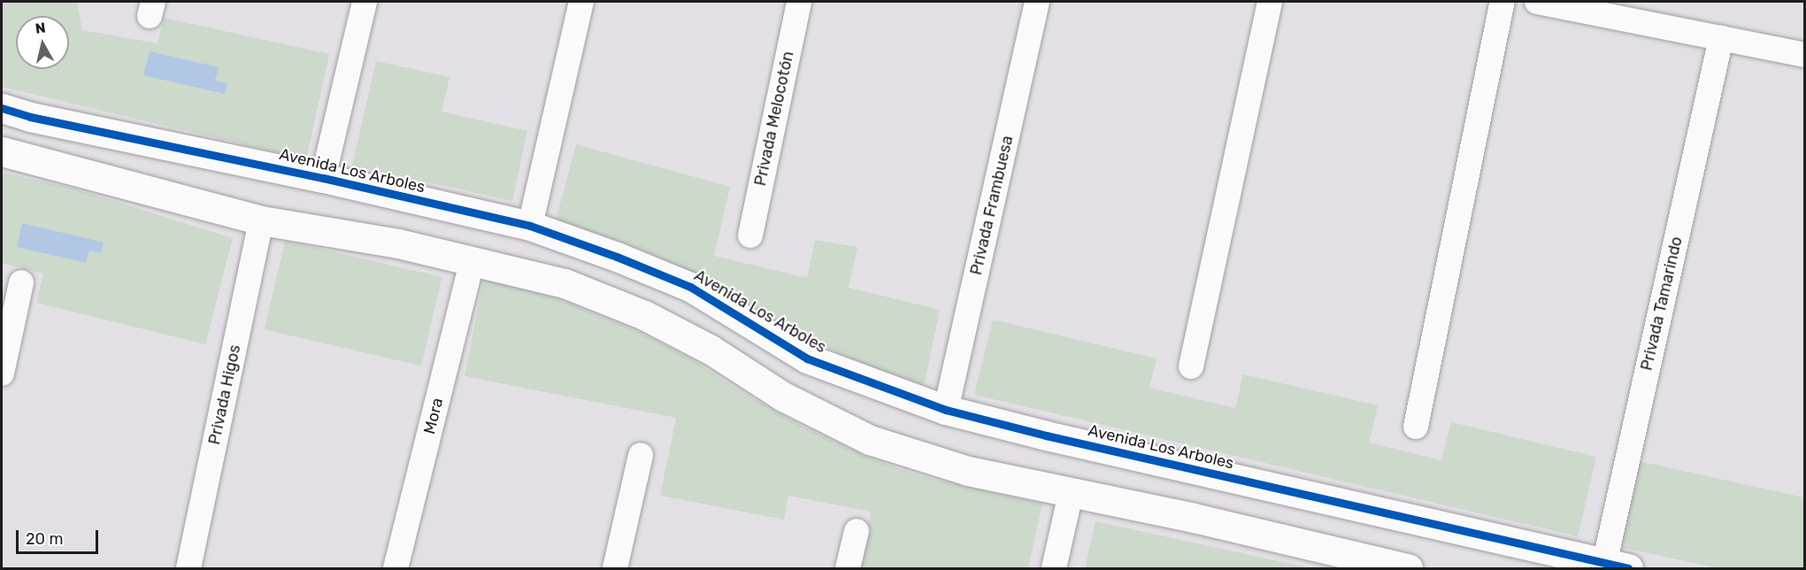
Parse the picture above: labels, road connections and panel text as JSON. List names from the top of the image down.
{
  "streets": {
    "street": [
      "Privada Melocotón",
      "Avenida Los Arboles",
      "Privada Frambuesa",
      "Privada Tamarindo",
      "Privada Higos",
      "Mora"
    ]
  },
  "crossings": [
    ["Avenida Los Arboles", "Privada Frambuesa"],
    ["Avenida Los Arboles", "Privada Tamarindo"]
  ],
  "scale_bar": "20 m",
  "north": "top"
}
